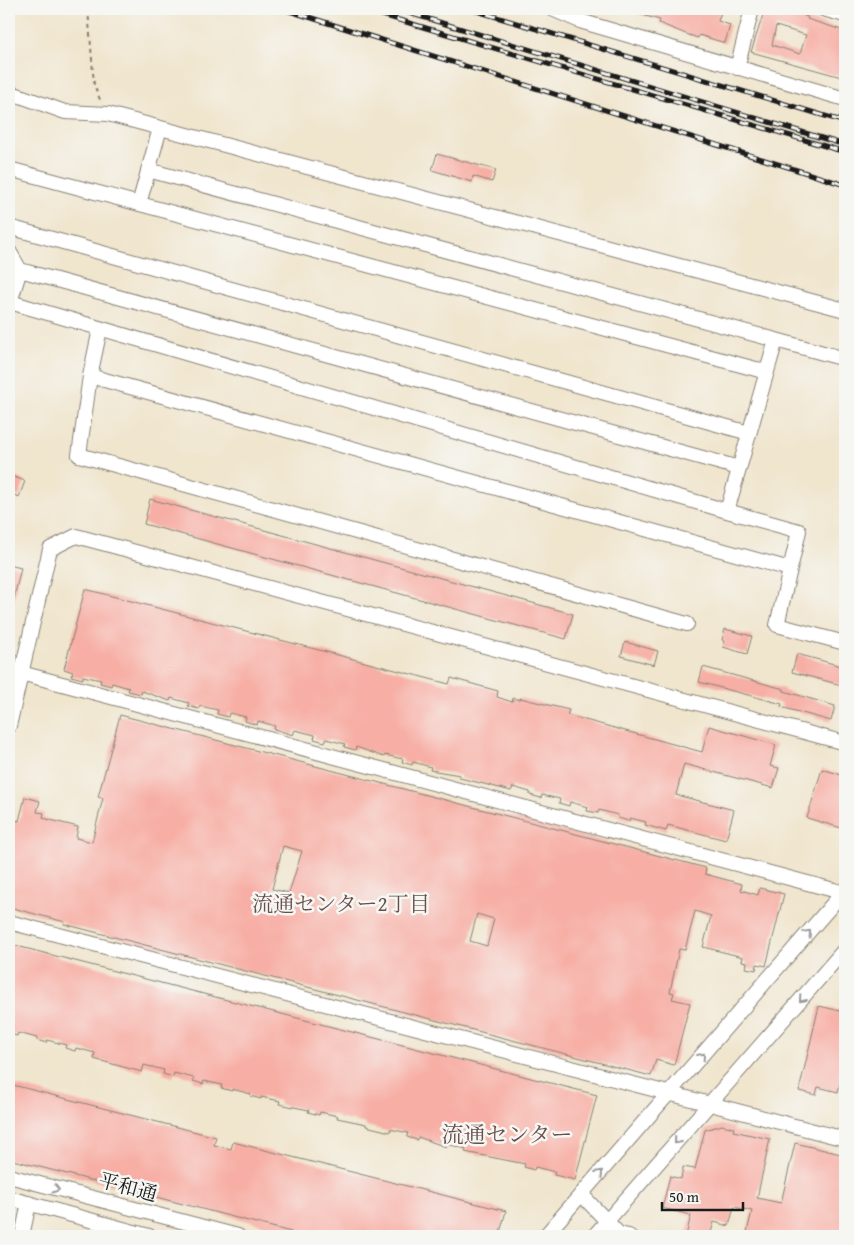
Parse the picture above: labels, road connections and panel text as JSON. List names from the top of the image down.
{
  "streets": {
    "street": ["平和通"]
  },
  "districts": ["流通センター2丁目", "流通センター"],
  "scale_bar": "50 m"
}
